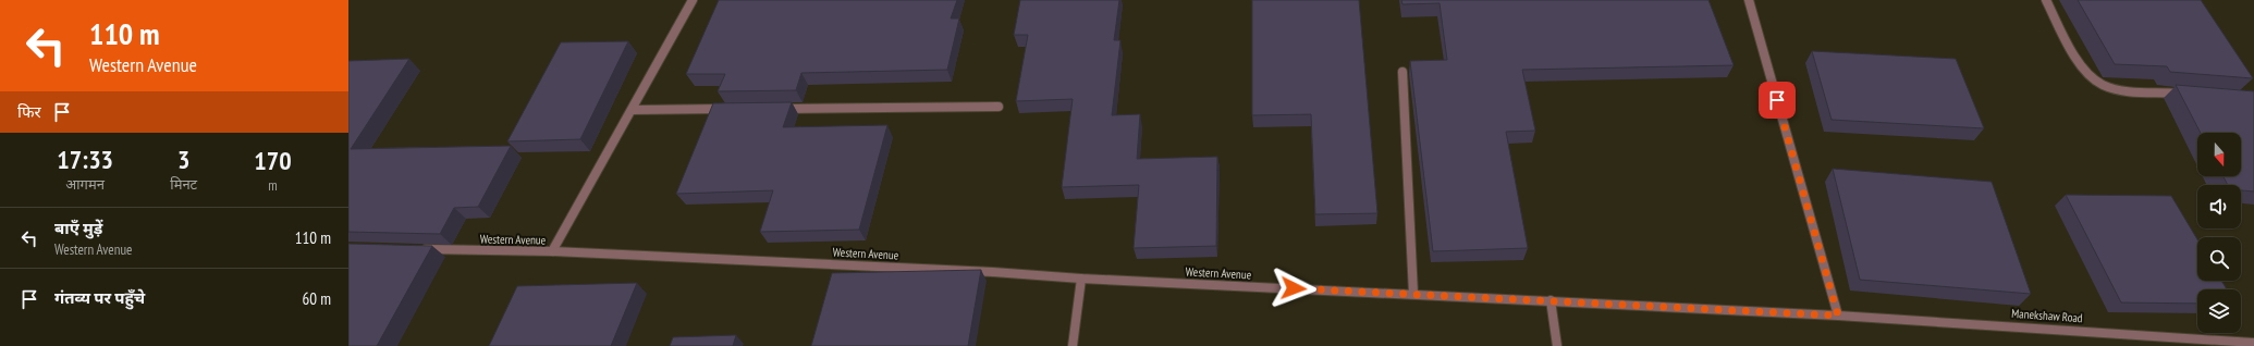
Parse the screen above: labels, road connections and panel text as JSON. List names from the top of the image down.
{
  "streets": {
    "street": ["Western Avenue", "Manekshaw Road"]
  },
  "crossings": [
    ["Western Avenue", "Manekshaw Road"]
  ],
  "north": "bottom",
  "page": {
    "turn": ["110 m", "Western Avenue"],
    "then": "फिर",
    "eta": [
      "17:33",
      "आगमन",
      "3",
      "मिनट",
      "170",
      "m"
    ],
    "list": [
      {
        "name": "बाएँ मुड़ें",
        "note": "Western Avenue",
        "value": "110 m"
      },
      {
        "name": "गंतव्य पर पहुँचे",
        "value": "60 m"
      }
    ]
  }
}
